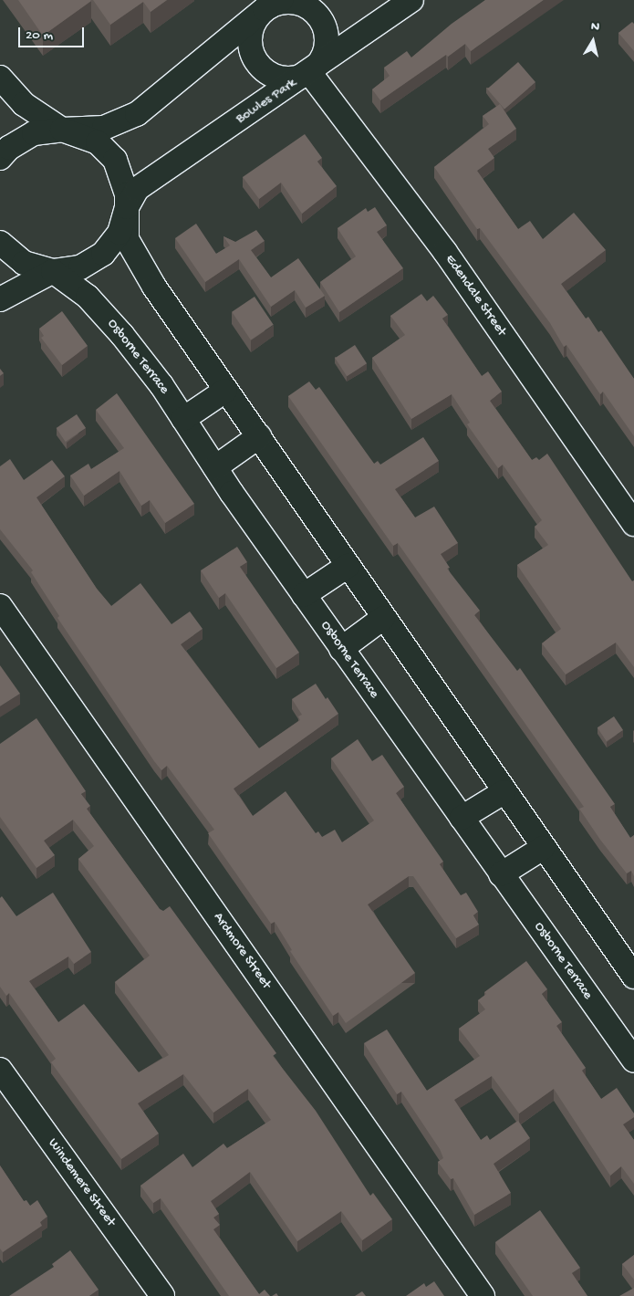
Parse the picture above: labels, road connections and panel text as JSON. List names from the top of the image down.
{
  "streets": {
    "street": [
      "Bowles Park",
      "Edendale Street",
      "Osborne Terrace",
      "Ardmore Street",
      "Windemere Street"
    ]
  },
  "crossings": [
    ["Bowles Park", "Edendale Street"],
    ["Bowles Park", "Osborne Terrace"]
  ],
  "scale_bar": "20 m",
  "north": "top"
}
